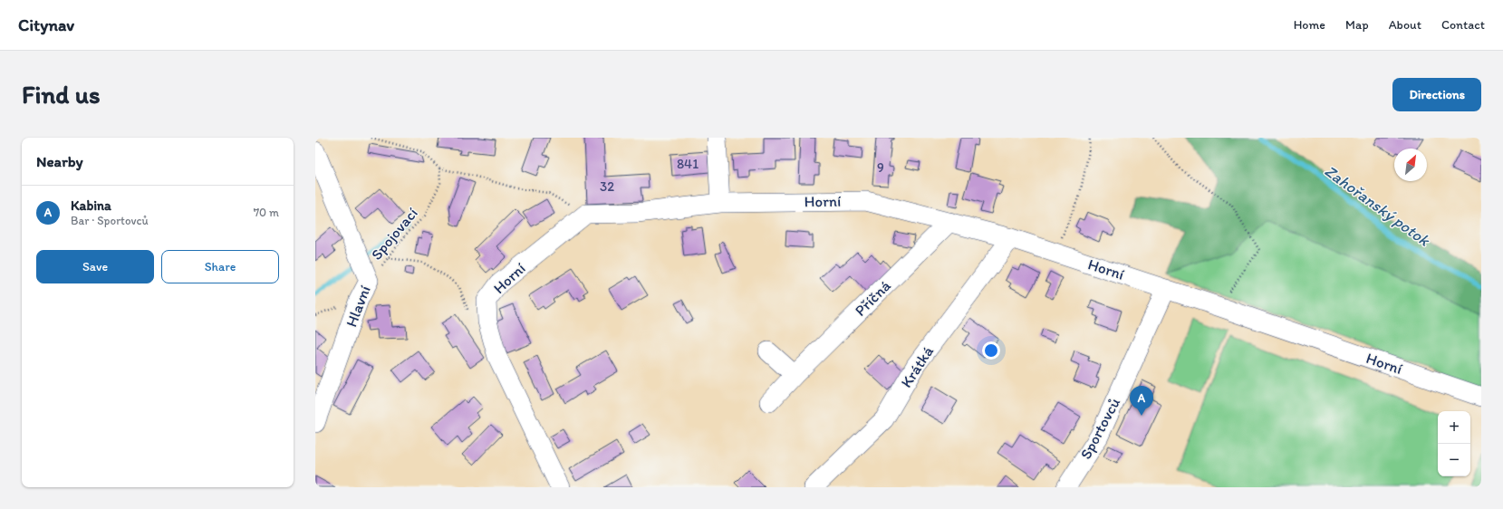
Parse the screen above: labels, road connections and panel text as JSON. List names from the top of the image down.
{
  "streets": {
    "street": [
      "Horní",
      "Příčná",
      "Hlavní",
      "Krátká",
      "Sportovců"
    ],
    "path": ["Spojovací"]
  },
  "crossings": [
    ["Horní", "Příčná"],
    ["Horní", "Krátká"],
    ["Horní", "Sportovců"],
    ["Spojovací", "Hlavní"]
  ],
  "water": ["Zahořanský potok"],
  "house_numbers": ["841", "9", "32"],
  "north": "top right",
  "page": {
    "header": "Citynav",
    "nav": [
      "Home",
      "Map",
      "About",
      "Contact"
    ],
    "buttons": [
      "Directions",
      ["Save", "Share"]
    ],
    "title": "Find us",
    "heading": "Nearby",
    "list": [
      {
        "mark": "A",
        "name": "Kabina",
        "note": "Bar · Sportovců",
        "value": "70 m"
      }
    ],
    "pins": "A",
    "map_buttons": ["+", "−"]
  }
}
